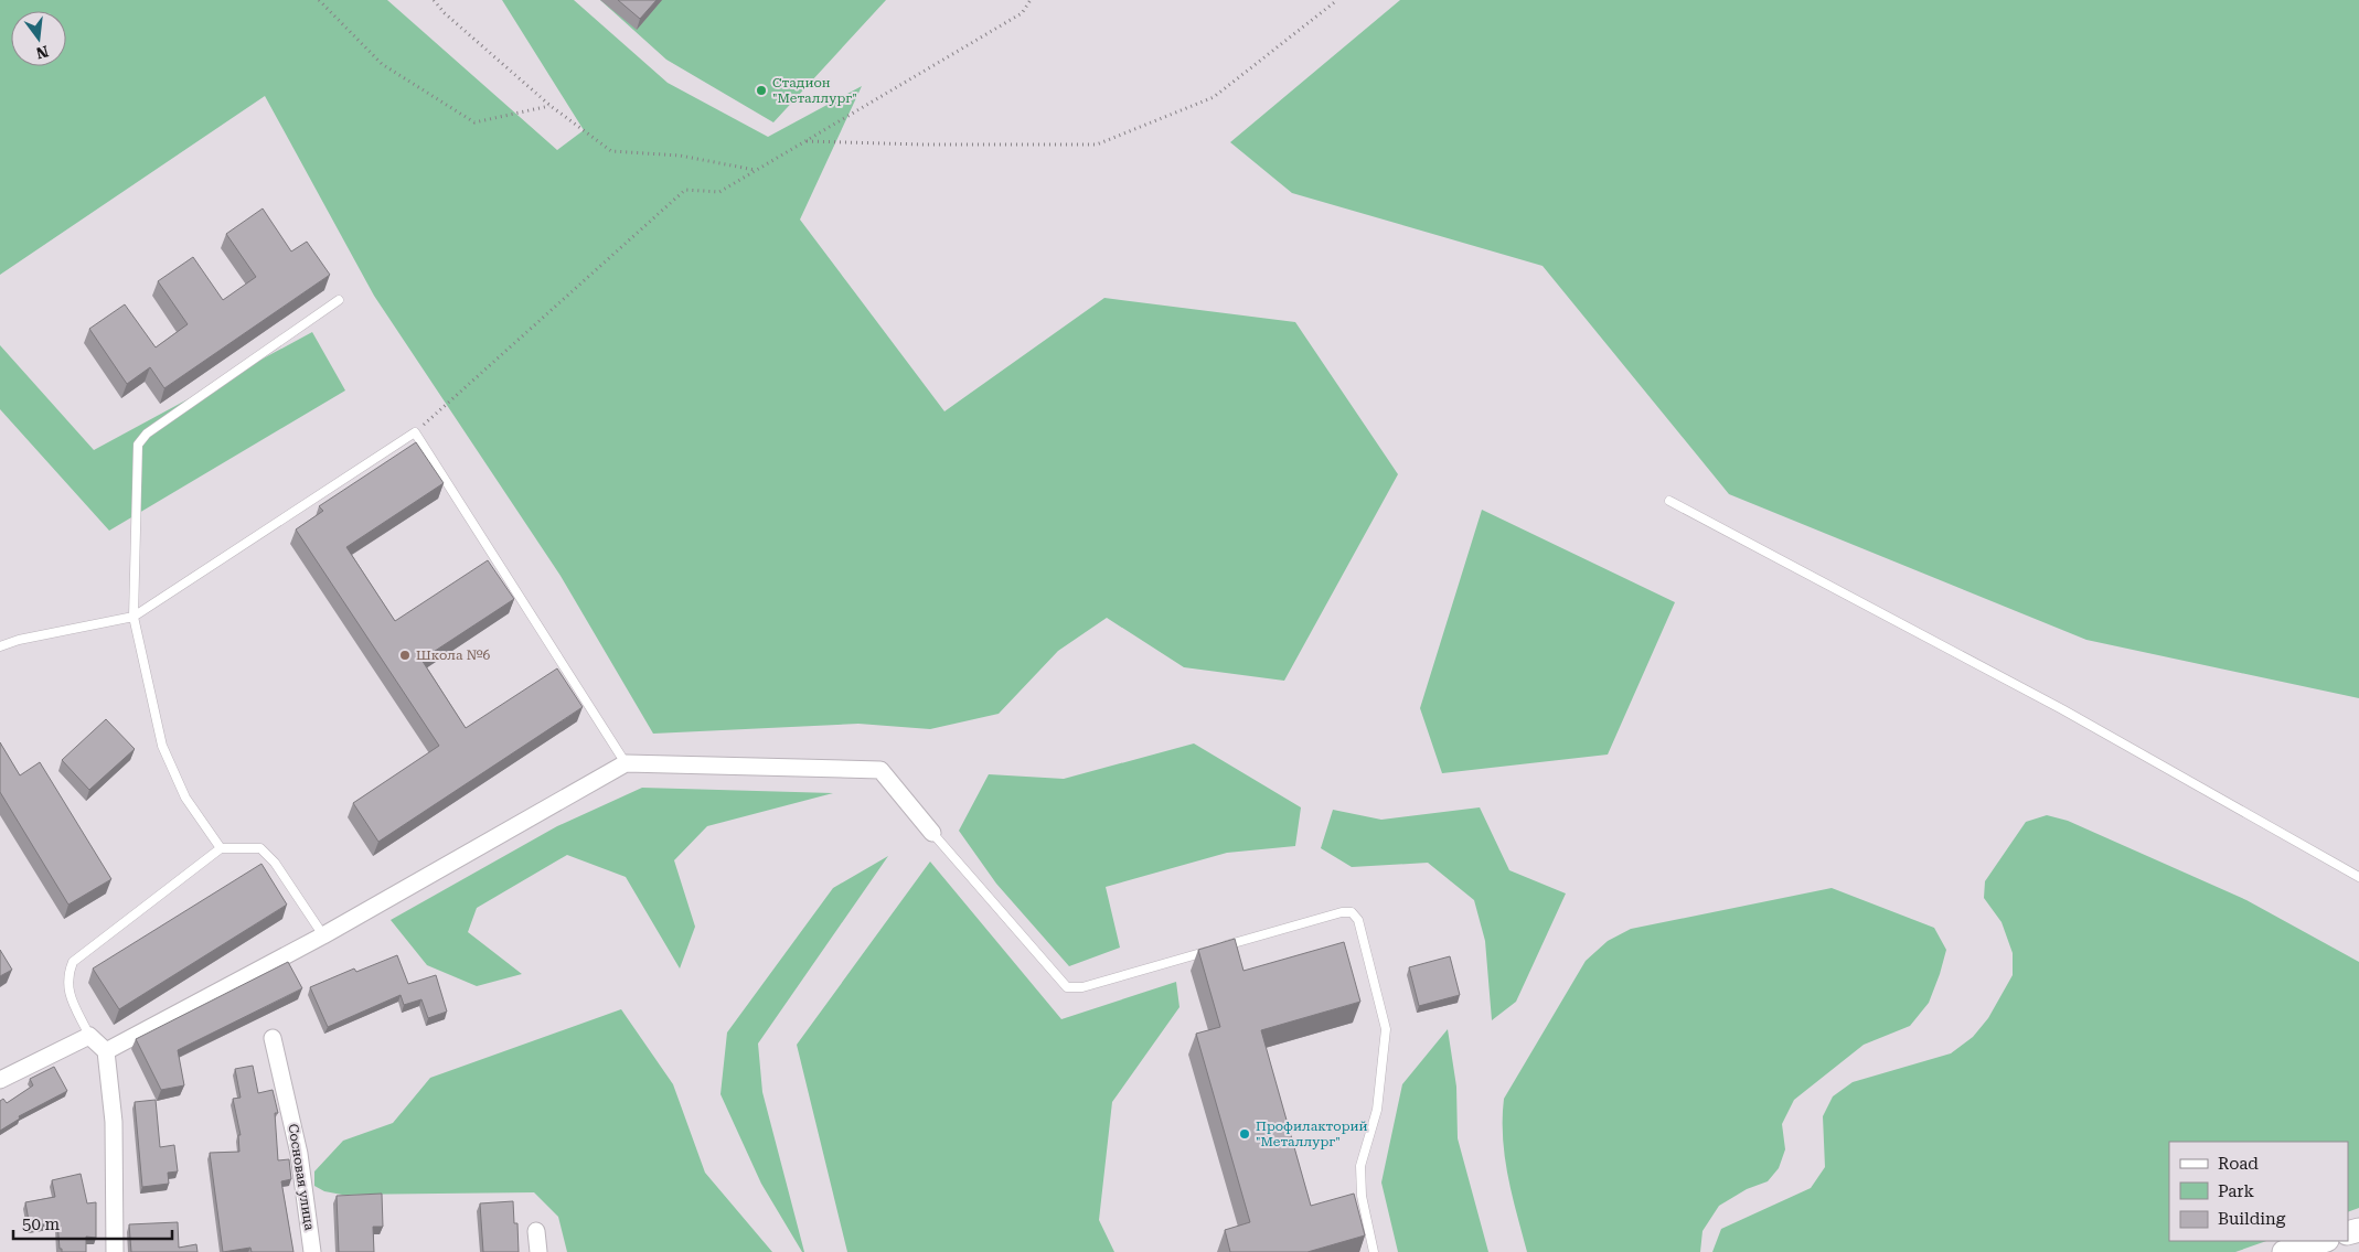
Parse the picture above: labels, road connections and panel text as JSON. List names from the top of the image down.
{
  "streets": {
    "street": ["Сосновая улица"]
  },
  "places": ["Стадион \"Металлург\"", "Школа №6", "Профилакторий \"Металлург\""],
  "legend": ["Road", "Park", "Building"],
  "scale_bar": "50 m",
  "north": "bottom"
}
